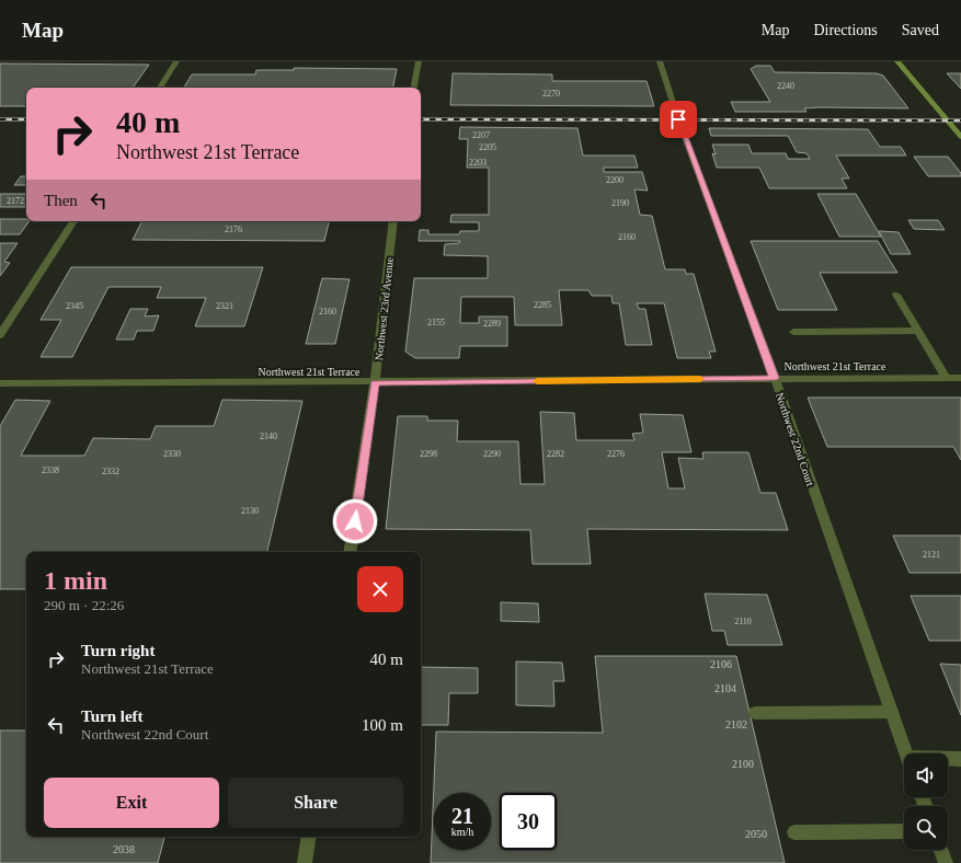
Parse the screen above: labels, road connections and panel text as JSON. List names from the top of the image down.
{
  "streets": {
    "street": ["Northwest 23rd Avenue", "Northwest 21st Terrace", "Northwest 22nd Court"]
  },
  "crossings": [
    ["Northwest 23rd Avenue", "Northwest 21st Terrace"],
    ["Northwest 21st Terrace", "Northwest 22nd Court"]
  ],
  "house_numbers": [
    "2240",
    "2270",
    "2207",
    "2205",
    "2203",
    "2200",
    "2172",
    "2190",
    "2176",
    "2160",
    "2285",
    "2345",
    "2321",
    "2160",
    "2155",
    "2289",
    "2140",
    "2330",
    "2298",
    "2290",
    "2282",
    "2276",
    "2338",
    "2332",
    "2130",
    "2121",
    "2110",
    "2106",
    "2104",
    "2102",
    "2100",
    "2050",
    "2038"
  ],
  "page": {
    "header": "Map",
    "nav": ["Map", "Directions", "Saved"],
    "turn": ["40 m", "Northwest 21st Terrace"],
    "then": "Then",
    "heading": ["1 min", "290 m · 22:26"],
    "list": [
      {
        "name": "Turn right",
        "note": "Northwest 21st Terrace",
        "value": "40 m"
      },
      {
        "name": "Turn left",
        "note": "Northwest 22nd Court",
        "value": "100 m"
      }
    ],
    "buttons": ["Exit", "Share"],
    "speed": "21 km/h",
    "limit": "30"
  }
}
